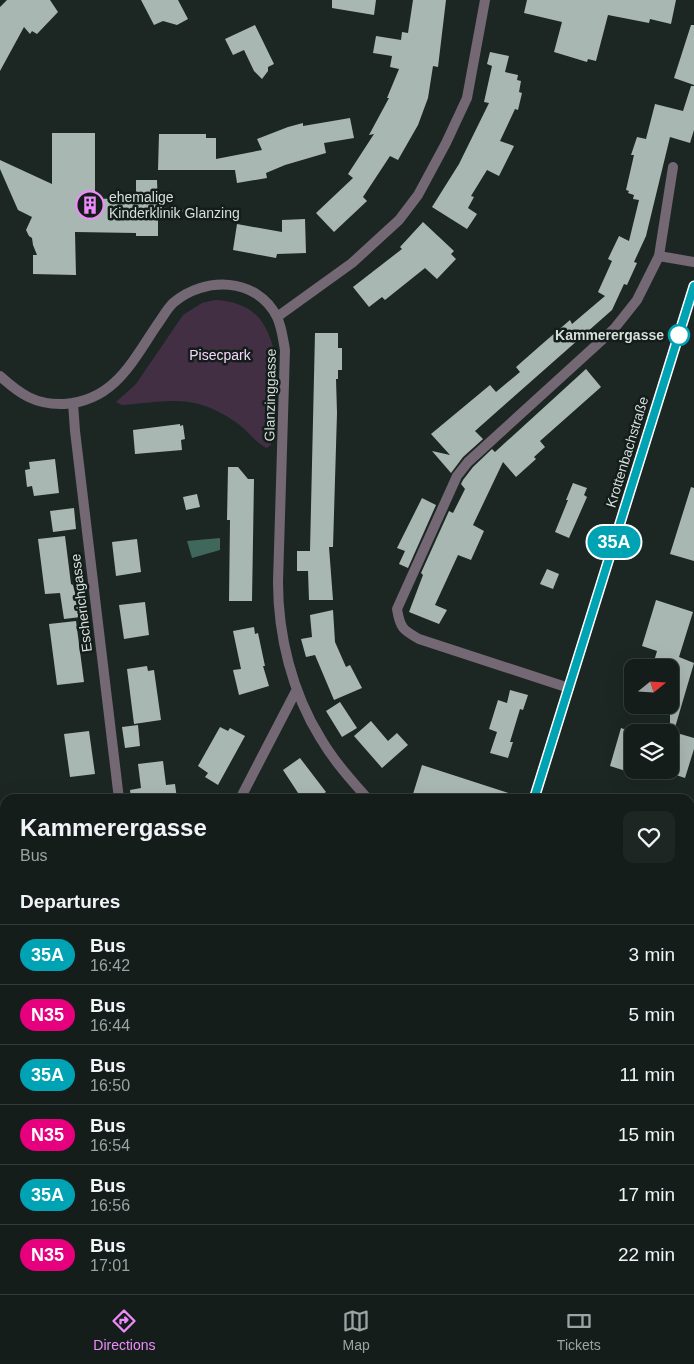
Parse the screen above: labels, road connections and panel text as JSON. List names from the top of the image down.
{
  "streets": {
    "main road": ["Krottenbachstraße"],
    "street": ["Glanzinggasse", "Escherichgasse"]
  },
  "crossings": [
    ["Glanzinggasse", "Escherichgasse"]
  ],
  "parks": ["Pisecpark"],
  "places": {
    "building": ["ehemalige Kinderklinik Glanzing"],
    "other": ["Kammerergasse"]
  },
  "lines": ["bus line 35A"],
  "north": "right",
  "page": {
    "on_map": "35A",
    "heading": [
      ["Kammerergasse", "Bus"],
      "Departures"
    ],
    "list": [
      {
        "mark": "35A",
        "name": "Bus",
        "note": "16:42",
        "value": "3 min"
      },
      {
        "mark": "N35",
        "name": "Bus",
        "note": "16:44",
        "value": "5 min"
      },
      {
        "mark": "35A",
        "name": "Bus",
        "note": "16:50",
        "value": "11 min"
      },
      {
        "mark": "N35",
        "name": "Bus",
        "note": "16:54",
        "value": "15 min"
      },
      {
        "mark": "35A",
        "name": "Bus",
        "note": "16:56",
        "value": "17 min"
      },
      {
        "mark": "N35",
        "name": "Bus",
        "note": "17:01",
        "value": "22 min"
      }
    ],
    "tabs": ["Directions", "Map", "Tickets"]
  }
}
